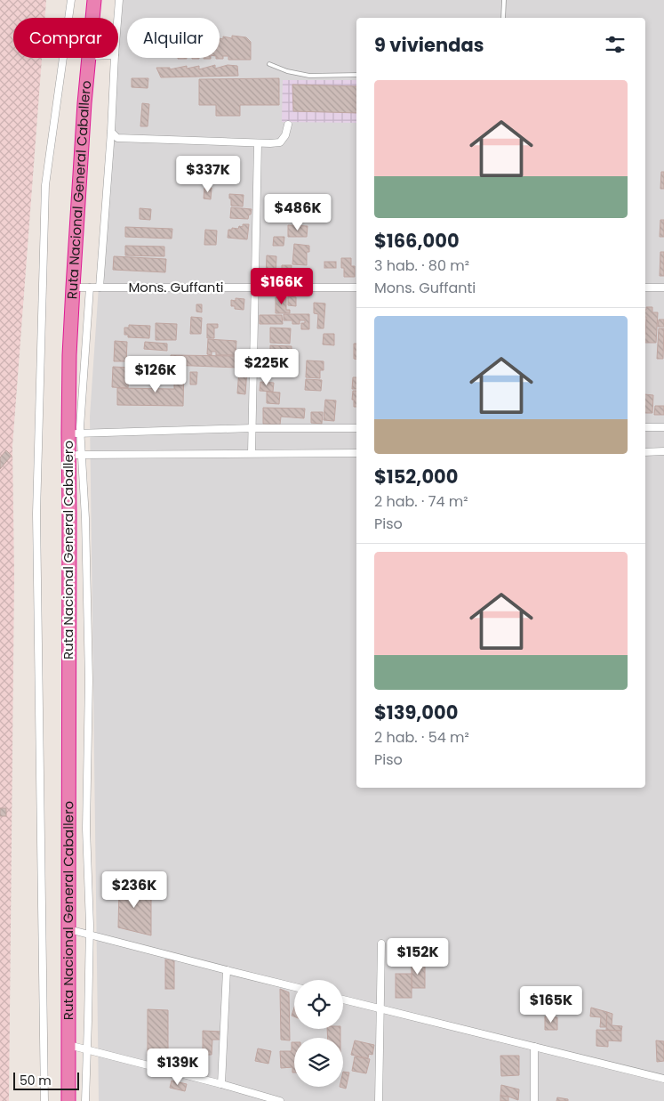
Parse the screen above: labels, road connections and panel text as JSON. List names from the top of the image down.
{
  "streets": {
    "highway": ["Ruta Nacional General Caballero"],
    "street": ["Mons. Guffanti"]
  },
  "crossings": [
    ["Ruta Nacional General Caballero", "Mons. Guffanti"]
  ],
  "scale_bar": "50 m",
  "page": {
    "chip": ["Comprar", "Alquilar"],
    "heading": "9 viviendas",
    "list": [
      {
        "name": "$166,000",
        "note": "3 hab. · 80 m² · Mons. Guffanti"
      },
      {
        "name": "$152,000",
        "note": "2 hab. · 74 m² · Piso"
      },
      {
        "name": "$139,000",
        "note": "2 hab. · 54 m² · Piso"
      }
    ],
    "price": [
      "$337K",
      "$486K",
      "$166K",
      "$225K",
      "$126K",
      "$236K",
      "$152K",
      "$165K",
      "$139K"
    ],
    "scale": "50 m"
  }
}
